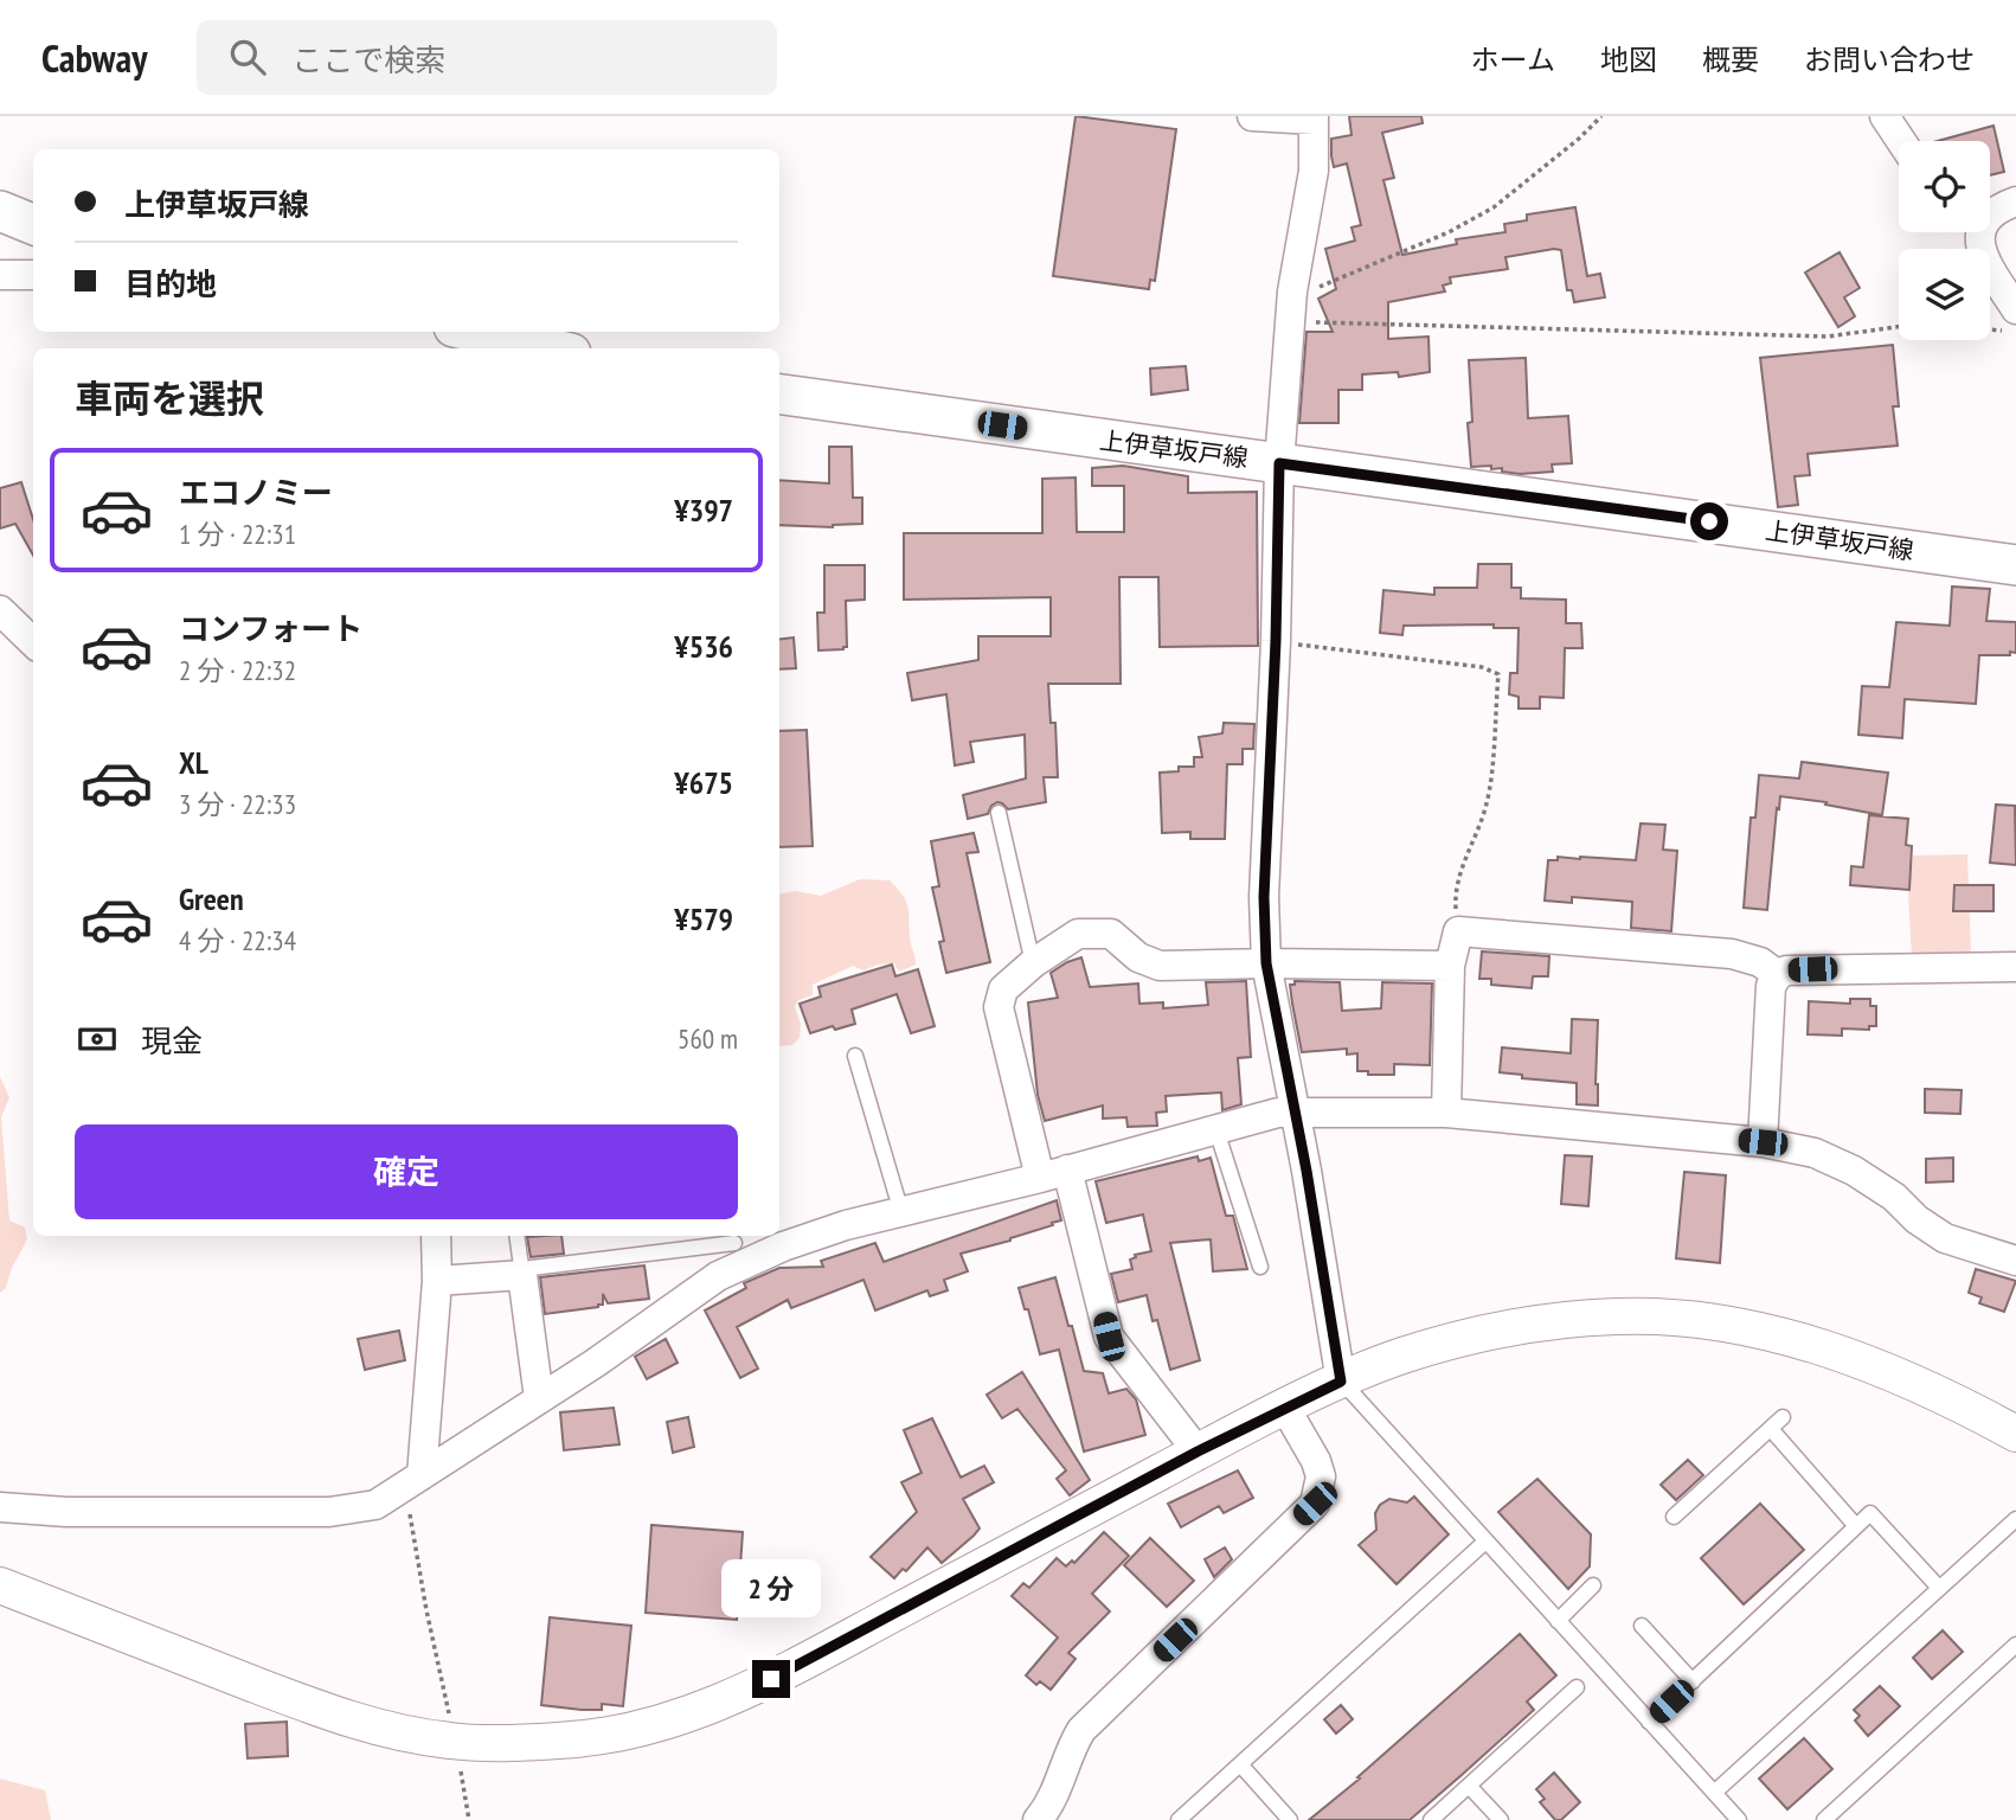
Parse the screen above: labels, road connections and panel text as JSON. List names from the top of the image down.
{
  "streets": {
    "main road": ["上伊草坂戸線"]
  },
  "page": {
    "header": "Cabway",
    "search": "ここで検索",
    "nav": [
      "ホーム",
      "地図",
      "概要",
      "お問い合わせ"
    ],
    "banner": ["上伊草坂戸線", "目的地"],
    "heading": "車両を選択",
    "list": [
      {
        "name": "エコノミー",
        "note": "1 分 · 22:31",
        "value": "¥397"
      },
      {
        "name": "コンフォート",
        "note": "2 分 · 22:32",
        "value": "¥536"
      },
      {
        "name": "XL",
        "note": "3 分 · 22:33",
        "value": "¥675"
      },
      {
        "name": "Green",
        "note": "4 分 · 22:34",
        "value": "¥579"
      }
    ],
    "pay": ["現金", "560 m"],
    "buttons": "確定",
    "bubble": "2 分"
  }
}
